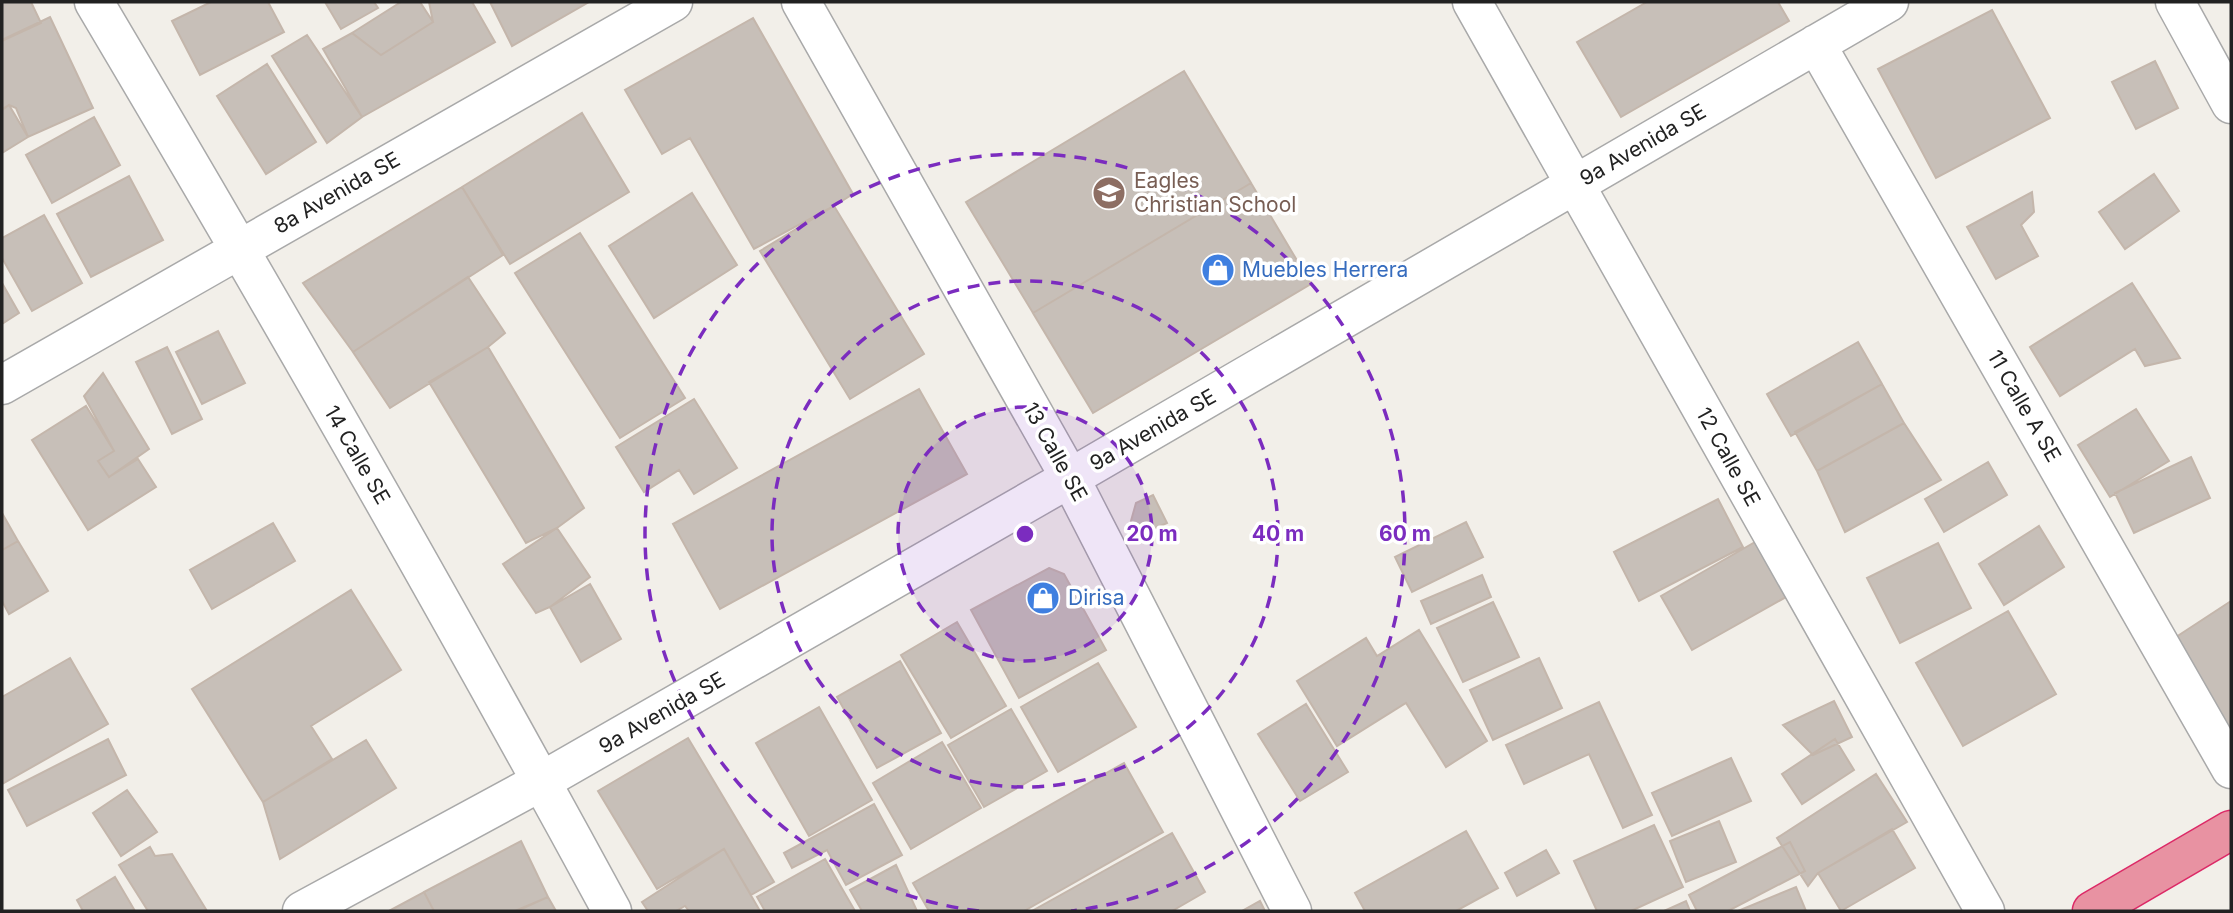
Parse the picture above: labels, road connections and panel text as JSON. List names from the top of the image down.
{
  "streets": {
    "street": [
      "9a Avenida SE",
      "8a Avenida SE",
      "11 Calle A SE",
      "13 Calle SE",
      "14 Calle SE",
      "12 Calle SE"
    ]
  },
  "crossings": [
    ["9a Avenida SE", "11 Calle A SE"],
    ["9a Avenida SE", "13 Calle SE"],
    ["9a Avenida SE", "14 Calle SE"],
    ["9a Avenida SE", "12 Calle SE"],
    ["8a Avenida SE", "14 Calle SE"]
  ],
  "places": {
    "school or university": ["Eagles Christian School"],
    "shop": ["Muebles Herrera", "Dirisa"]
  },
  "rings": ["20 m", "40 m", "60 m"]
}
